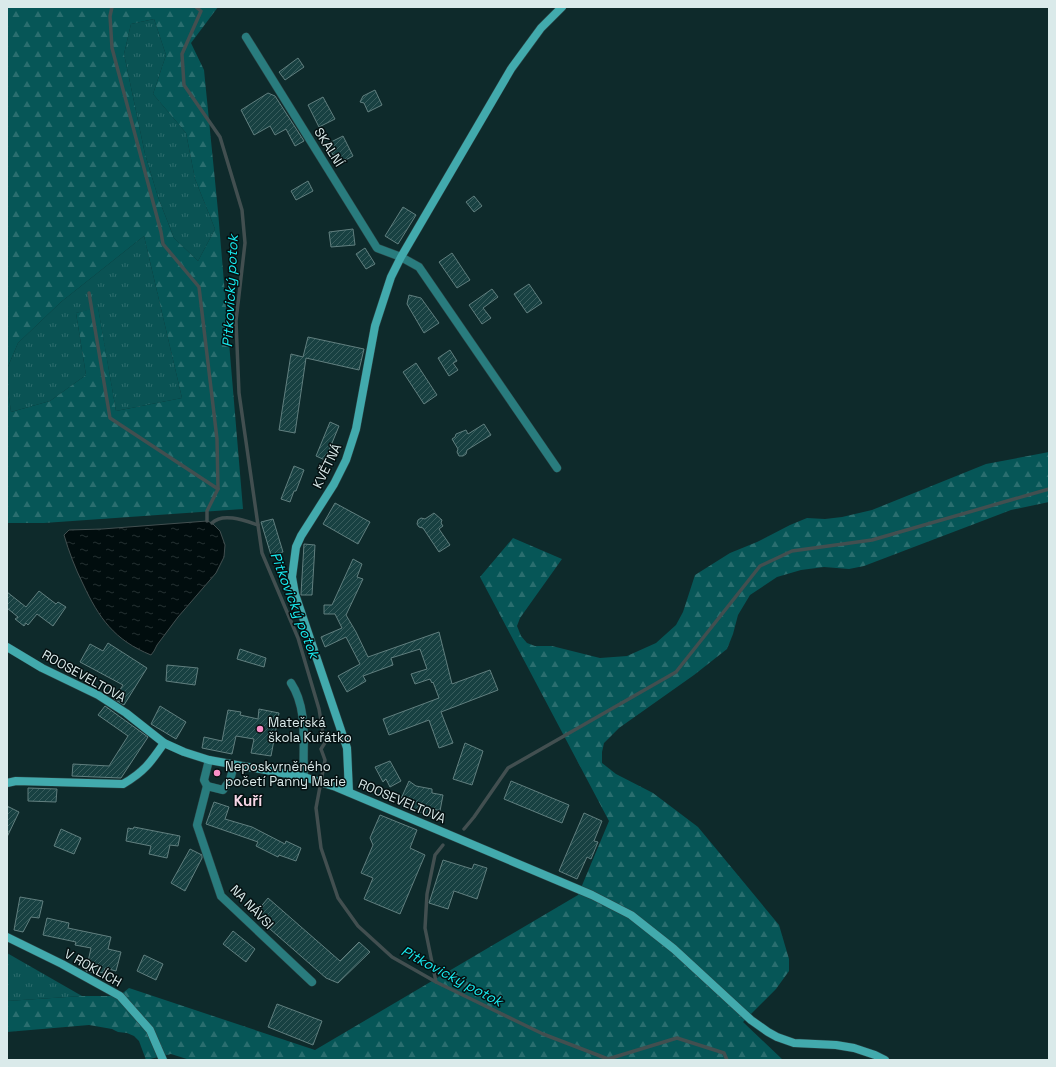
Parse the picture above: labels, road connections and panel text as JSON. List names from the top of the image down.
{
  "streets": {
    "street": [
      "SKALNÍ",
      "KVĚTNÁ",
      "ROOSEVELTOVA",
      "NA NÁVSI",
      "V ROKLÍCH"
    ]
  },
  "crossings": [
    ["SKALNÍ", "KVĚTNÁ"],
    ["KVĚTNÁ", "ROOSEVELTOVA"],
    ["ROOSEVELTOVA", "NA NÁVSI"]
  ],
  "districts": ["Kuří"],
  "water": ["Pitkovický potok"],
  "places": ["Mateřská škola Kuřátko", "Neposkvrněného početí Panny Marie"]
}
